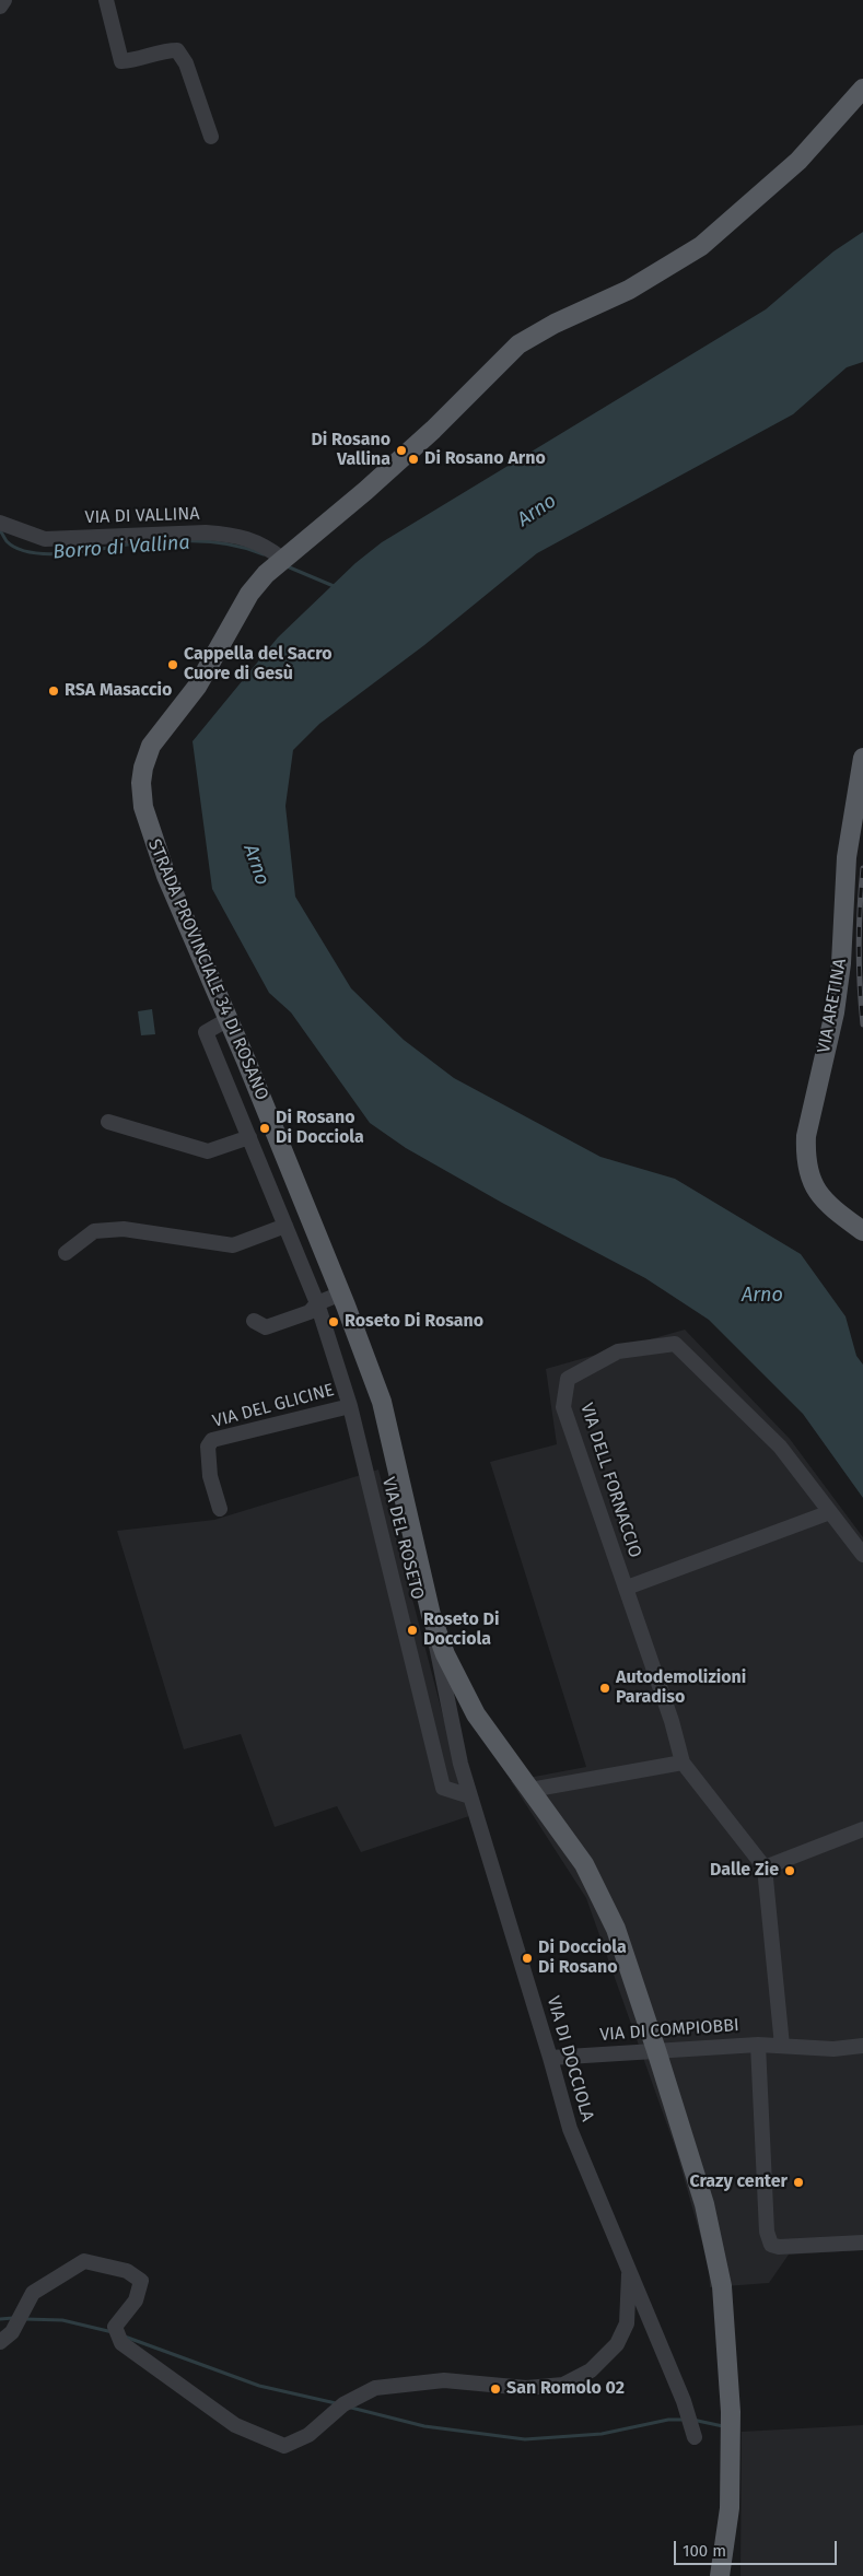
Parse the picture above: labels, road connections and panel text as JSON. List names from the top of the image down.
{
  "streets": {
    "main road": ["STRADA PROVINCIALE 34 DI ROSANO", "VIA ARETINA"],
    "street": [
      "VIA DI VALLINA",
      "VIA DEL GLICINE",
      "VIA DELL FORNACCIO",
      "VIA DEL ROSETO",
      "VIA DI COMPIOBBI",
      "VIA DI DOCCIOLA"
    ]
  },
  "crossings": [
    ["VIA DI VALLINA", "STRADA PROVINCIALE 34 DI ROSANO"],
    ["STRADA PROVINCIALE 34 DI ROSANO", "VIA DEL ROSETO"],
    ["STRADA PROVINCIALE 34 DI ROSANO", "VIA DI COMPIOBBI"],
    ["STRADA PROVINCIALE 34 DI ROSANO", "VIA DI DOCCIOLA"],
    ["VIA DEL GLICINE", "VIA DEL ROSETO"],
    ["VIA DEL ROSETO", "VIA DI DOCCIOLA"],
    ["VIA DI COMPIOBBI", "VIA DI DOCCIOLA"]
  ],
  "water": ["Arno", "Borro di Vallina"],
  "places": [
    "Di Rosano Vallina",
    "Di Rosano Arno",
    "Cappella del Sacro Cuore di Gesù",
    "RSA Masaccio",
    "Di Rosano Di Docciola",
    "Roseto Di Rosano",
    "Roseto Di Docciola",
    "Autodemolizioni Paradiso",
    "Dalle Zie",
    "Di Docciola Di Rosano",
    "Crazy center",
    "San Romolo 02"
  ],
  "scale_bar": "100 m"
}
